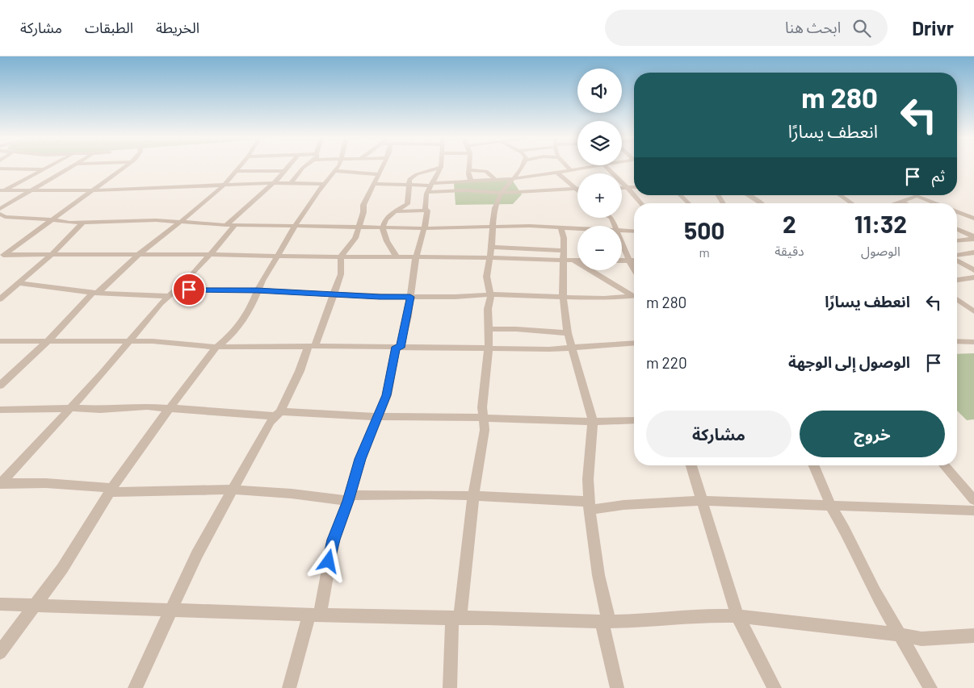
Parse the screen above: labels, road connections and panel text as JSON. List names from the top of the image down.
{
  "page": {
    "header": "Drivr",
    "search": "ابحث هنا",
    "nav": ["الخريطة", "الطبقات", "مشاركة"],
    "map_buttons": ["+", "−"],
    "turn": ["280 m", "انعطف يسارًا"],
    "then": "ثم",
    "eta": [
      "11:32",
      "الوصول",
      "2",
      "دقيقة",
      "500",
      "m"
    ],
    "list": [
      {
        "name": "انعطف يسارًا",
        "value": "280 m"
      },
      {
        "name": "الوصول إلى الوجهة",
        "value": "220 m"
      }
    ],
    "buttons": ["خروج", "مشاركة"]
  }
}
